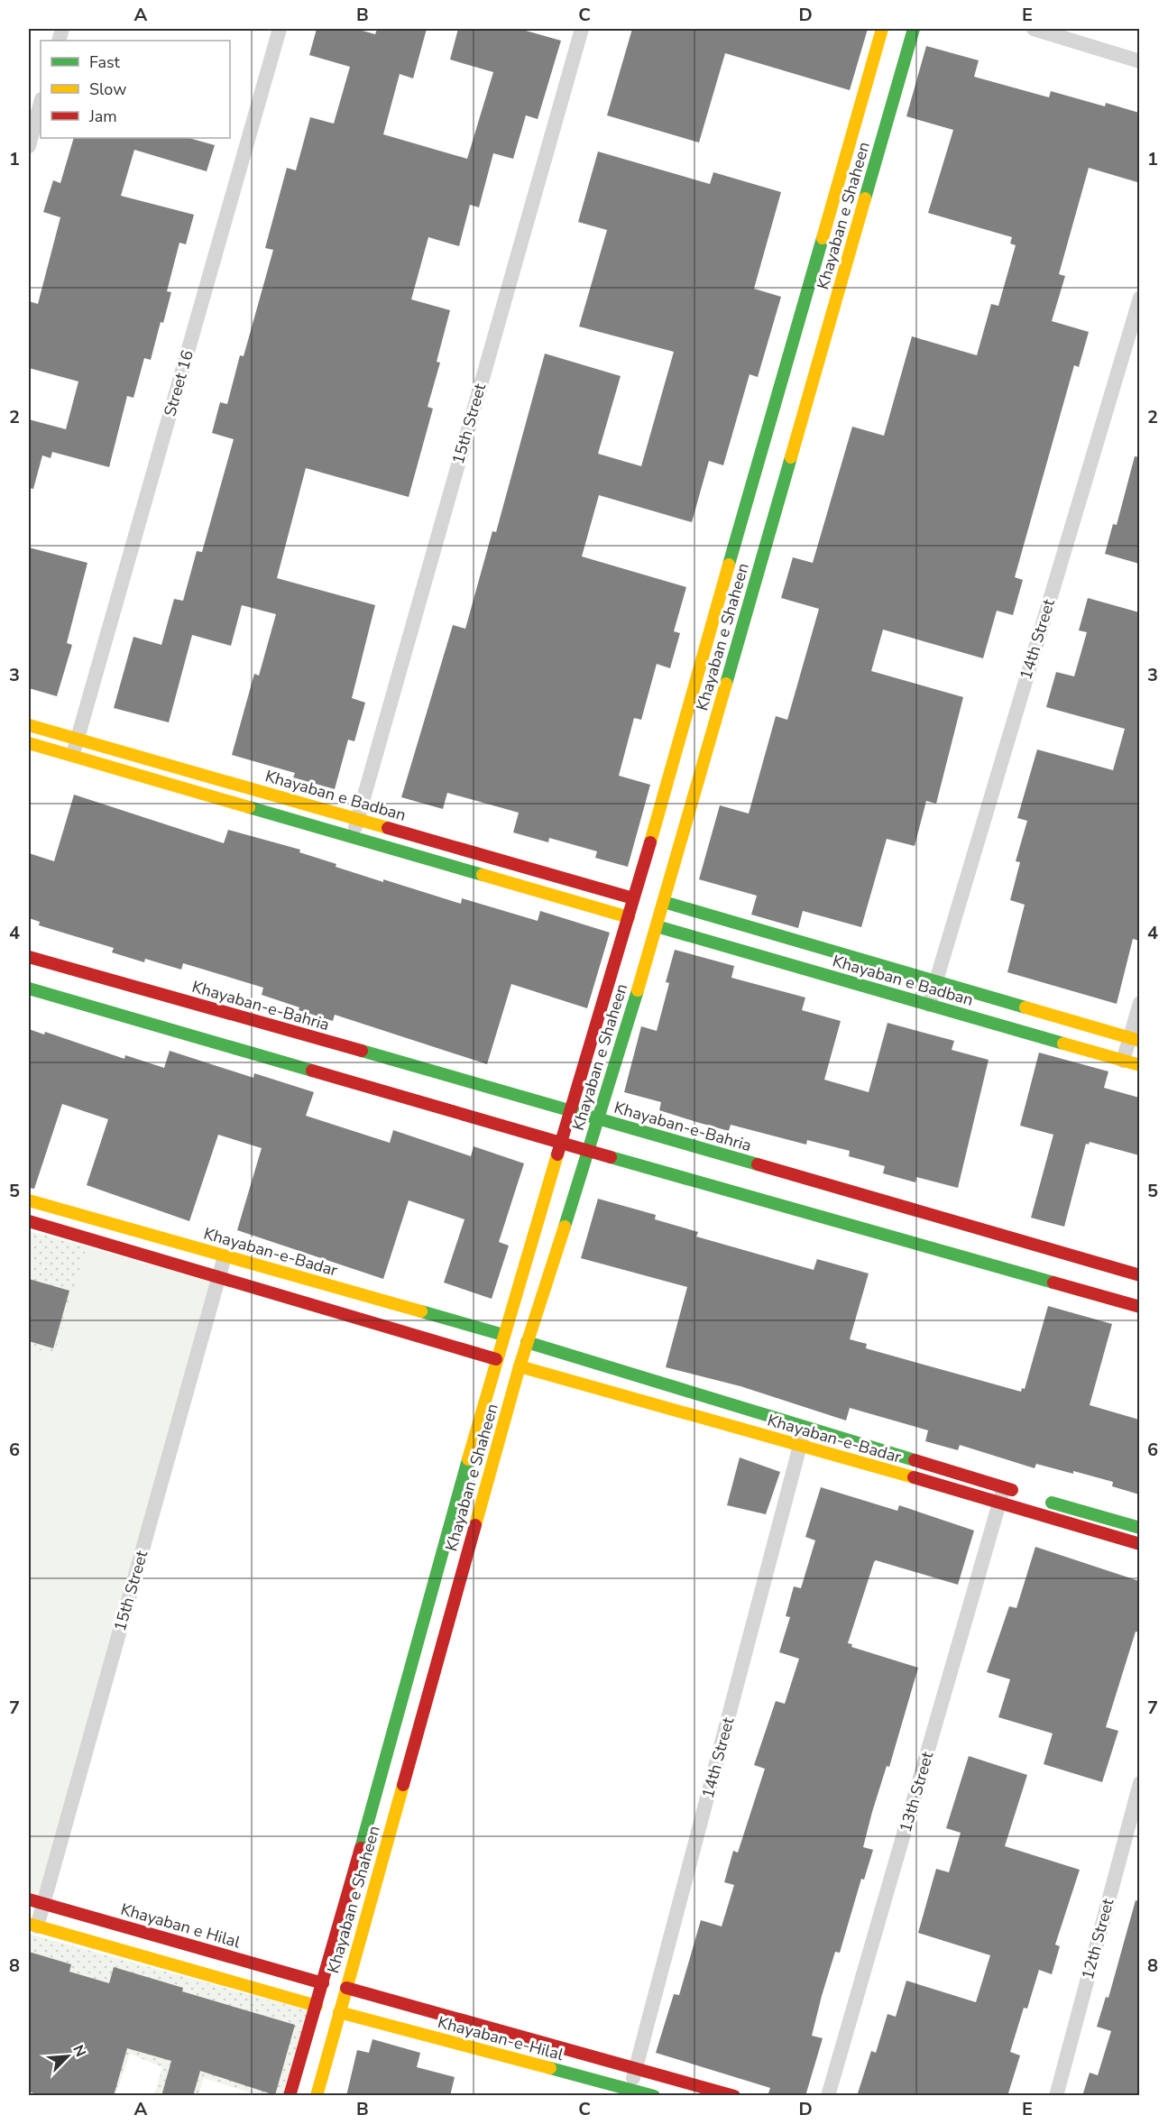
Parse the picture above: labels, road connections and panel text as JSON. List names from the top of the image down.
{
  "streets": {
    "main road": [
      "Khayaban e Shaheen",
      "Khayaban e Badban",
      "Khayaban-e-Bahria",
      "Khayaban-e-Badar",
      "Khayaban e Hilal",
      "Khayaban-e-Hilal"
    ],
    "street": [
      "Street 16",
      "15th Street",
      "14th Street",
      "13th Street",
      "12th Street"
    ]
  },
  "crossings": [
    ["Khayaban e Shaheen", "Khayaban e Badban"],
    ["Khayaban e Shaheen", "Khayaban-e-Bahria"],
    ["Khayaban e Shaheen", "Khayaban-e-Badar"],
    ["Khayaban e Shaheen", "Khayaban e Hilal"],
    ["Khayaban e Shaheen", "Khayaban-e-Hilal"],
    ["Street 16", "Khayaban e Badban"],
    ["15th Street", "Khayaban e Badban"],
    ["15th Street", "Khayaban-e-Badar"],
    ["15th Street", "Khayaban e Hilal"],
    ["14th Street", "Khayaban e Badban"],
    ["14th Street", "Khayaban-e-Badar"],
    ["14th Street", "Khayaban-e-Hilal"],
    ["Khayaban-e-Badar", "13th Street"]
  ],
  "legend": ["Fast", "Slow", "Jam"],
  "north": "top right",
  "grid": {
    "columns": [
      "A",
      "B",
      "C",
      "D",
      "E"
    ],
    "rows": [
      "1",
      "2",
      "3",
      "4",
      "5",
      "6",
      "7",
      "8"
    ]
  }
}
